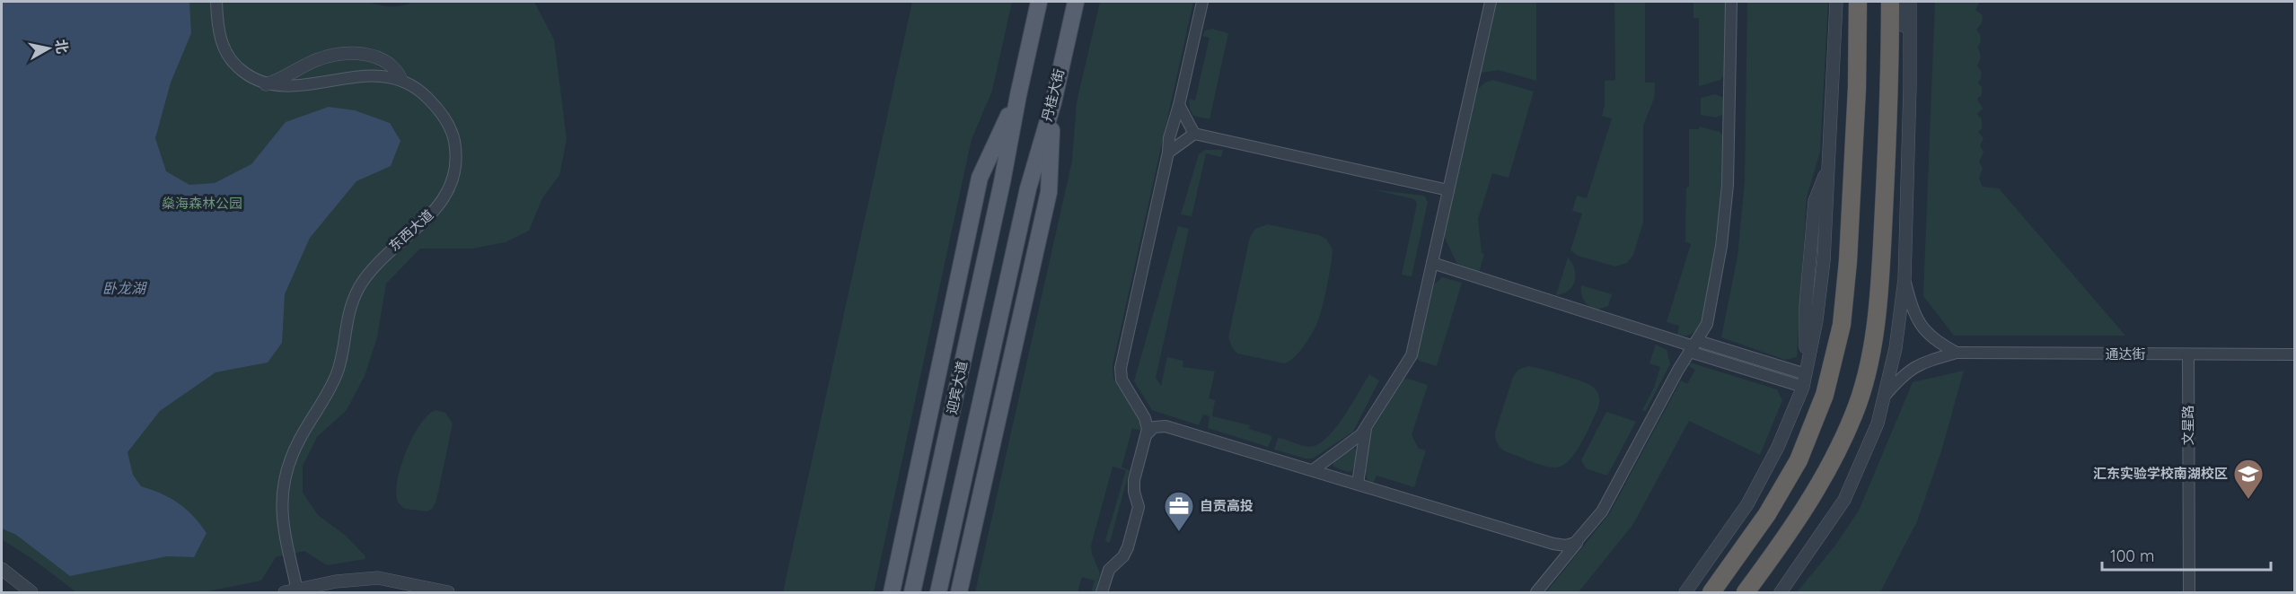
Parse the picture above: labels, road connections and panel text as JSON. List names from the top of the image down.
{
  "streets": {
    "main road": ["丹桂大街", "迎宾大道"],
    "street": ["东西大道", "通达街", "文星路"]
  },
  "crossings": [
    ["丹桂大街", "迎宾大道"],
    ["通达街", "文星路"]
  ],
  "water": ["卧龙湖"],
  "parks": ["燊海森林公园"],
  "places": {
    "school or university": ["汇东实验学校南湖校区"],
    "office": ["自贡高投"]
  },
  "scale_bar": "100 m",
  "north": "right"
}
